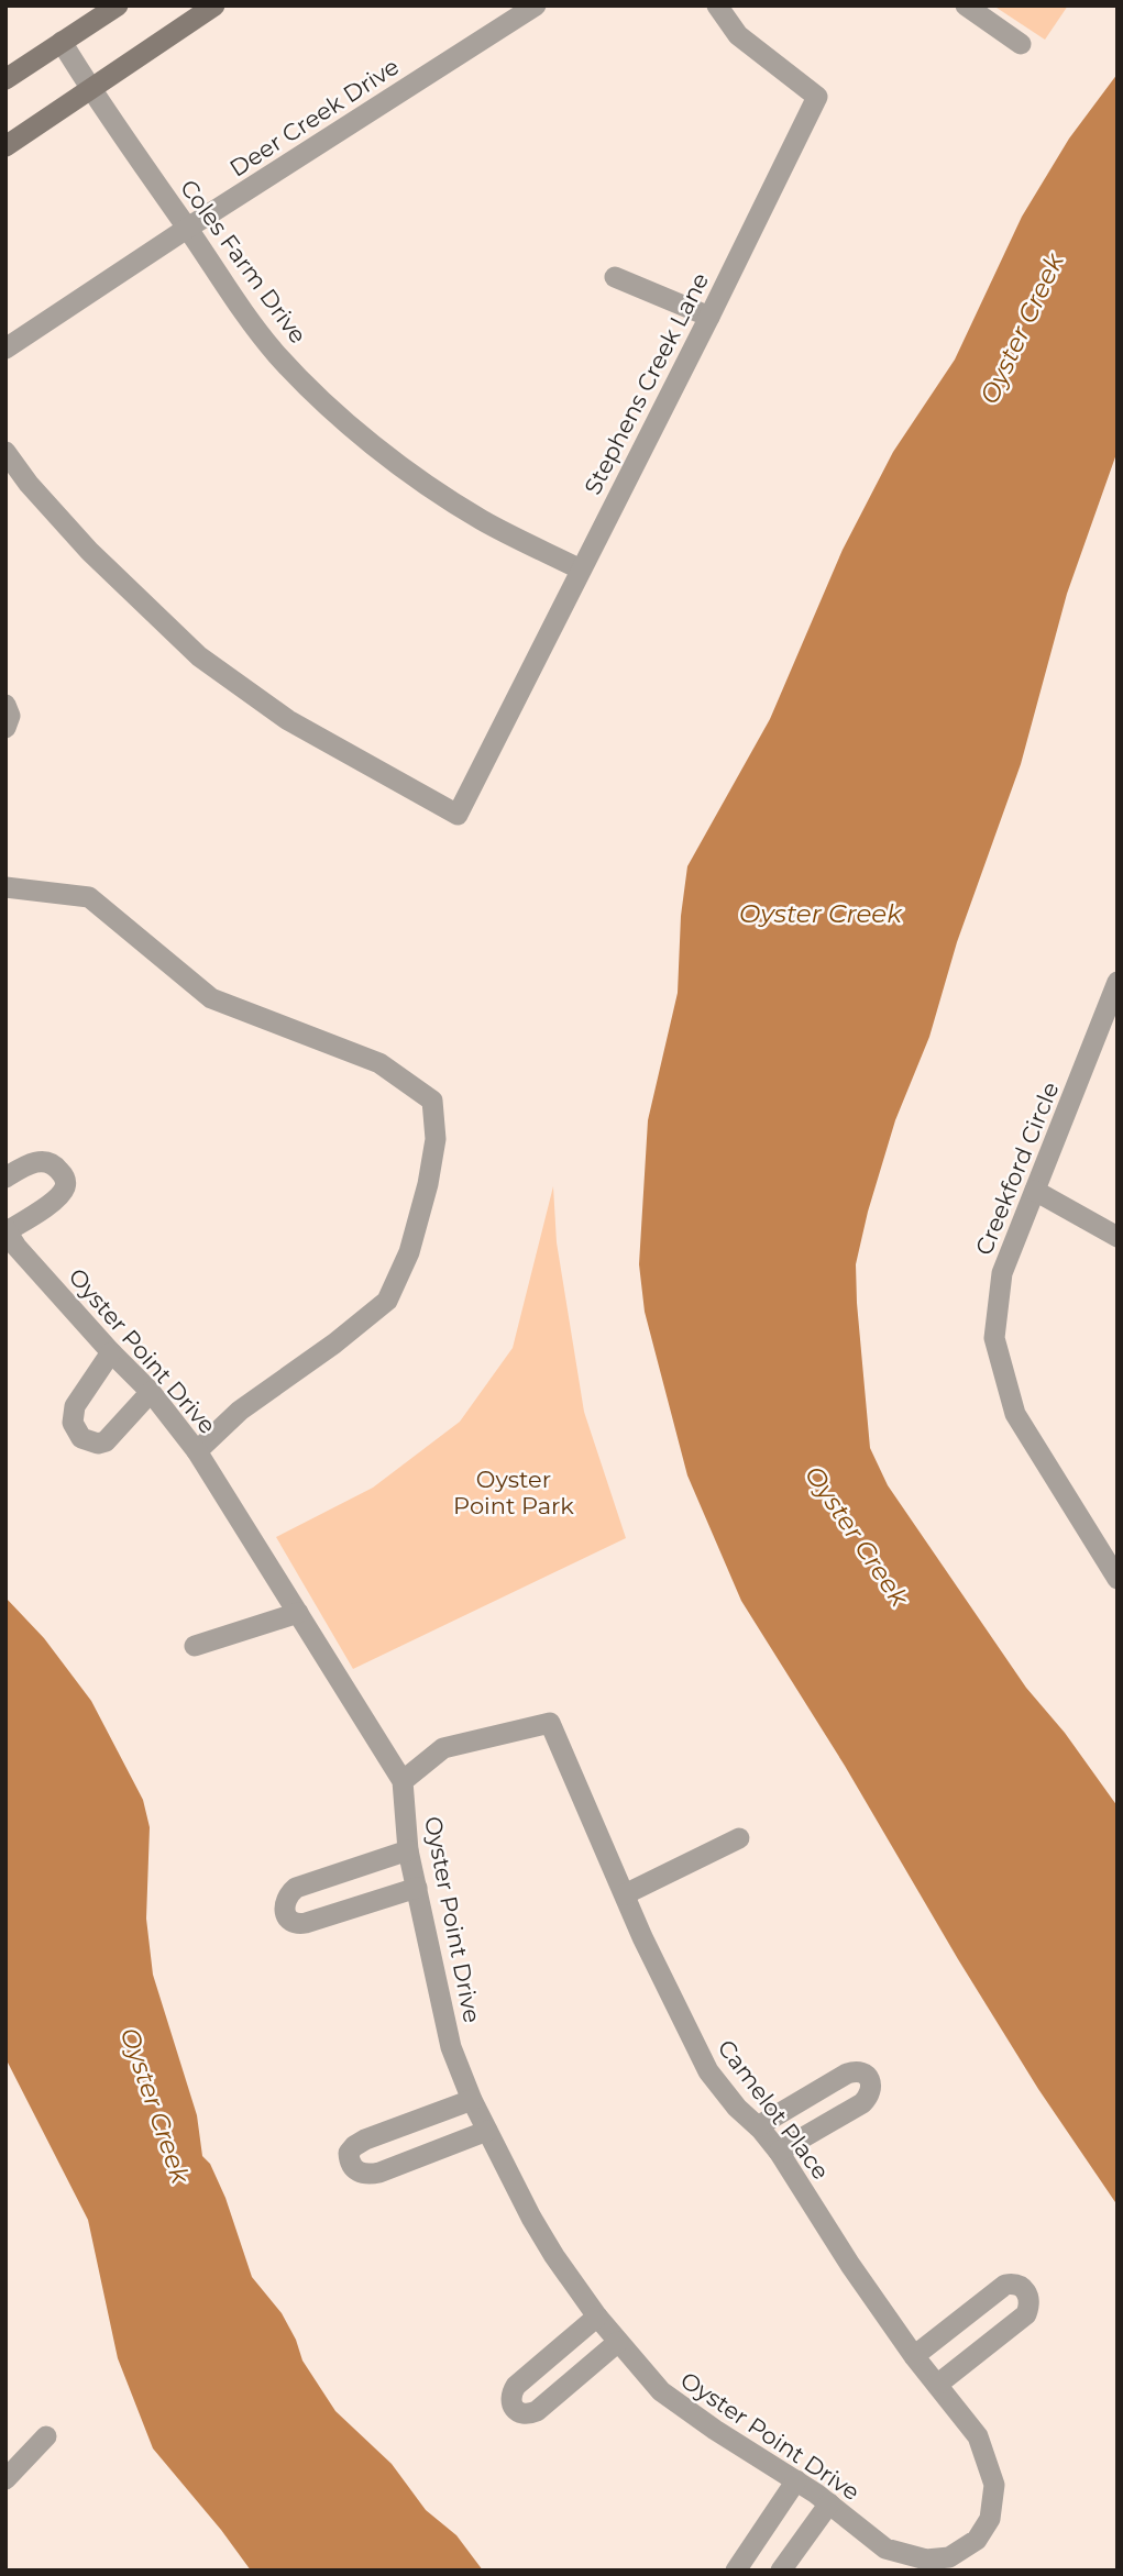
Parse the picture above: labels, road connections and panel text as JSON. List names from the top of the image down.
{
  "streets": {
    "street": [
      "Deer Creek Drive",
      "Coles Farm Drive",
      "Stephens Creek Lane",
      "Creekford Circle",
      "Oyster Point Drive",
      "Camelot Place"
    ]
  },
  "crossings": [
    ["Deer Creek Drive", "Coles Farm Drive"],
    ["Coles Farm Drive", "Stephens Creek Lane"],
    ["Oyster Point Drive", "Camelot Place"]
  ],
  "water": ["Oyster Creek"],
  "parks": ["Oyster Point Park"]
}
